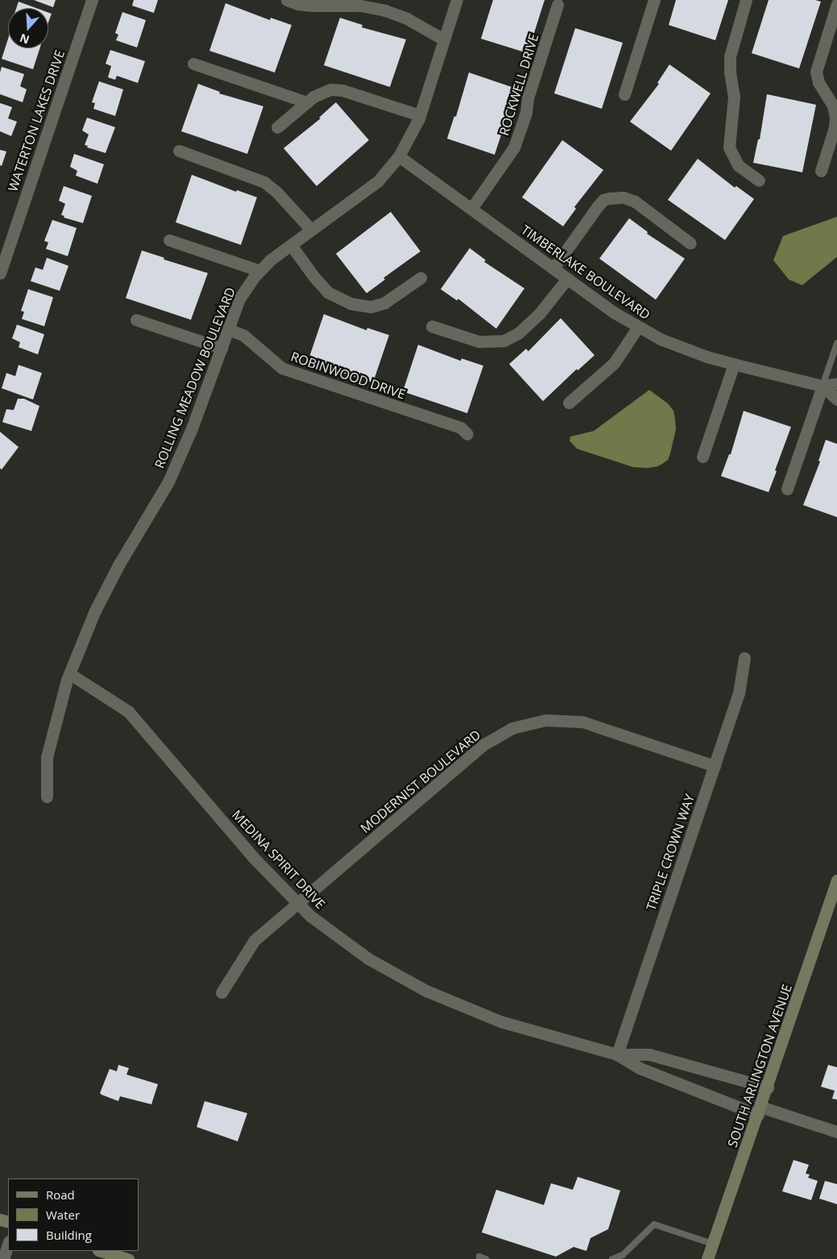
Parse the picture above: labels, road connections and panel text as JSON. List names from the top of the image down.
{
  "streets": {
    "main road": ["SOUTH ARLINGTON AVENUE"],
    "street": [
      "ROCKWELL DRIVE",
      "WATERTON LAKES DRIVE",
      "TIMBERLAKE BOULEVARD",
      "ROBINWOOD DRIVE",
      "ROLLING MEADOW BOULEVARD",
      "MODERNIST BOULEVARD",
      "TRIPLE CROWN WAY",
      "MEDINA SPIRIT DRIVE"
    ]
  },
  "crossings": [
    ["ROCKWELL DRIVE", "TIMBERLAKE BOULEVARD"],
    ["TIMBERLAKE BOULEVARD", "ROLLING MEADOW BOULEVARD"],
    ["ROBINWOOD DRIVE", "ROLLING MEADOW BOULEVARD"],
    ["ROLLING MEADOW BOULEVARD", "MEDINA SPIRIT DRIVE"],
    ["MODERNIST BOULEVARD", "TRIPLE CROWN WAY"],
    ["MODERNIST BOULEVARD", "MEDINA SPIRIT DRIVE"],
    ["TRIPLE CROWN WAY", "MEDINA SPIRIT DRIVE"],
    ["MEDINA SPIRIT DRIVE", "SOUTH ARLINGTON AVENUE"]
  ],
  "legend": ["Road", "Water", "Building"],
  "north": "bottom"
}
